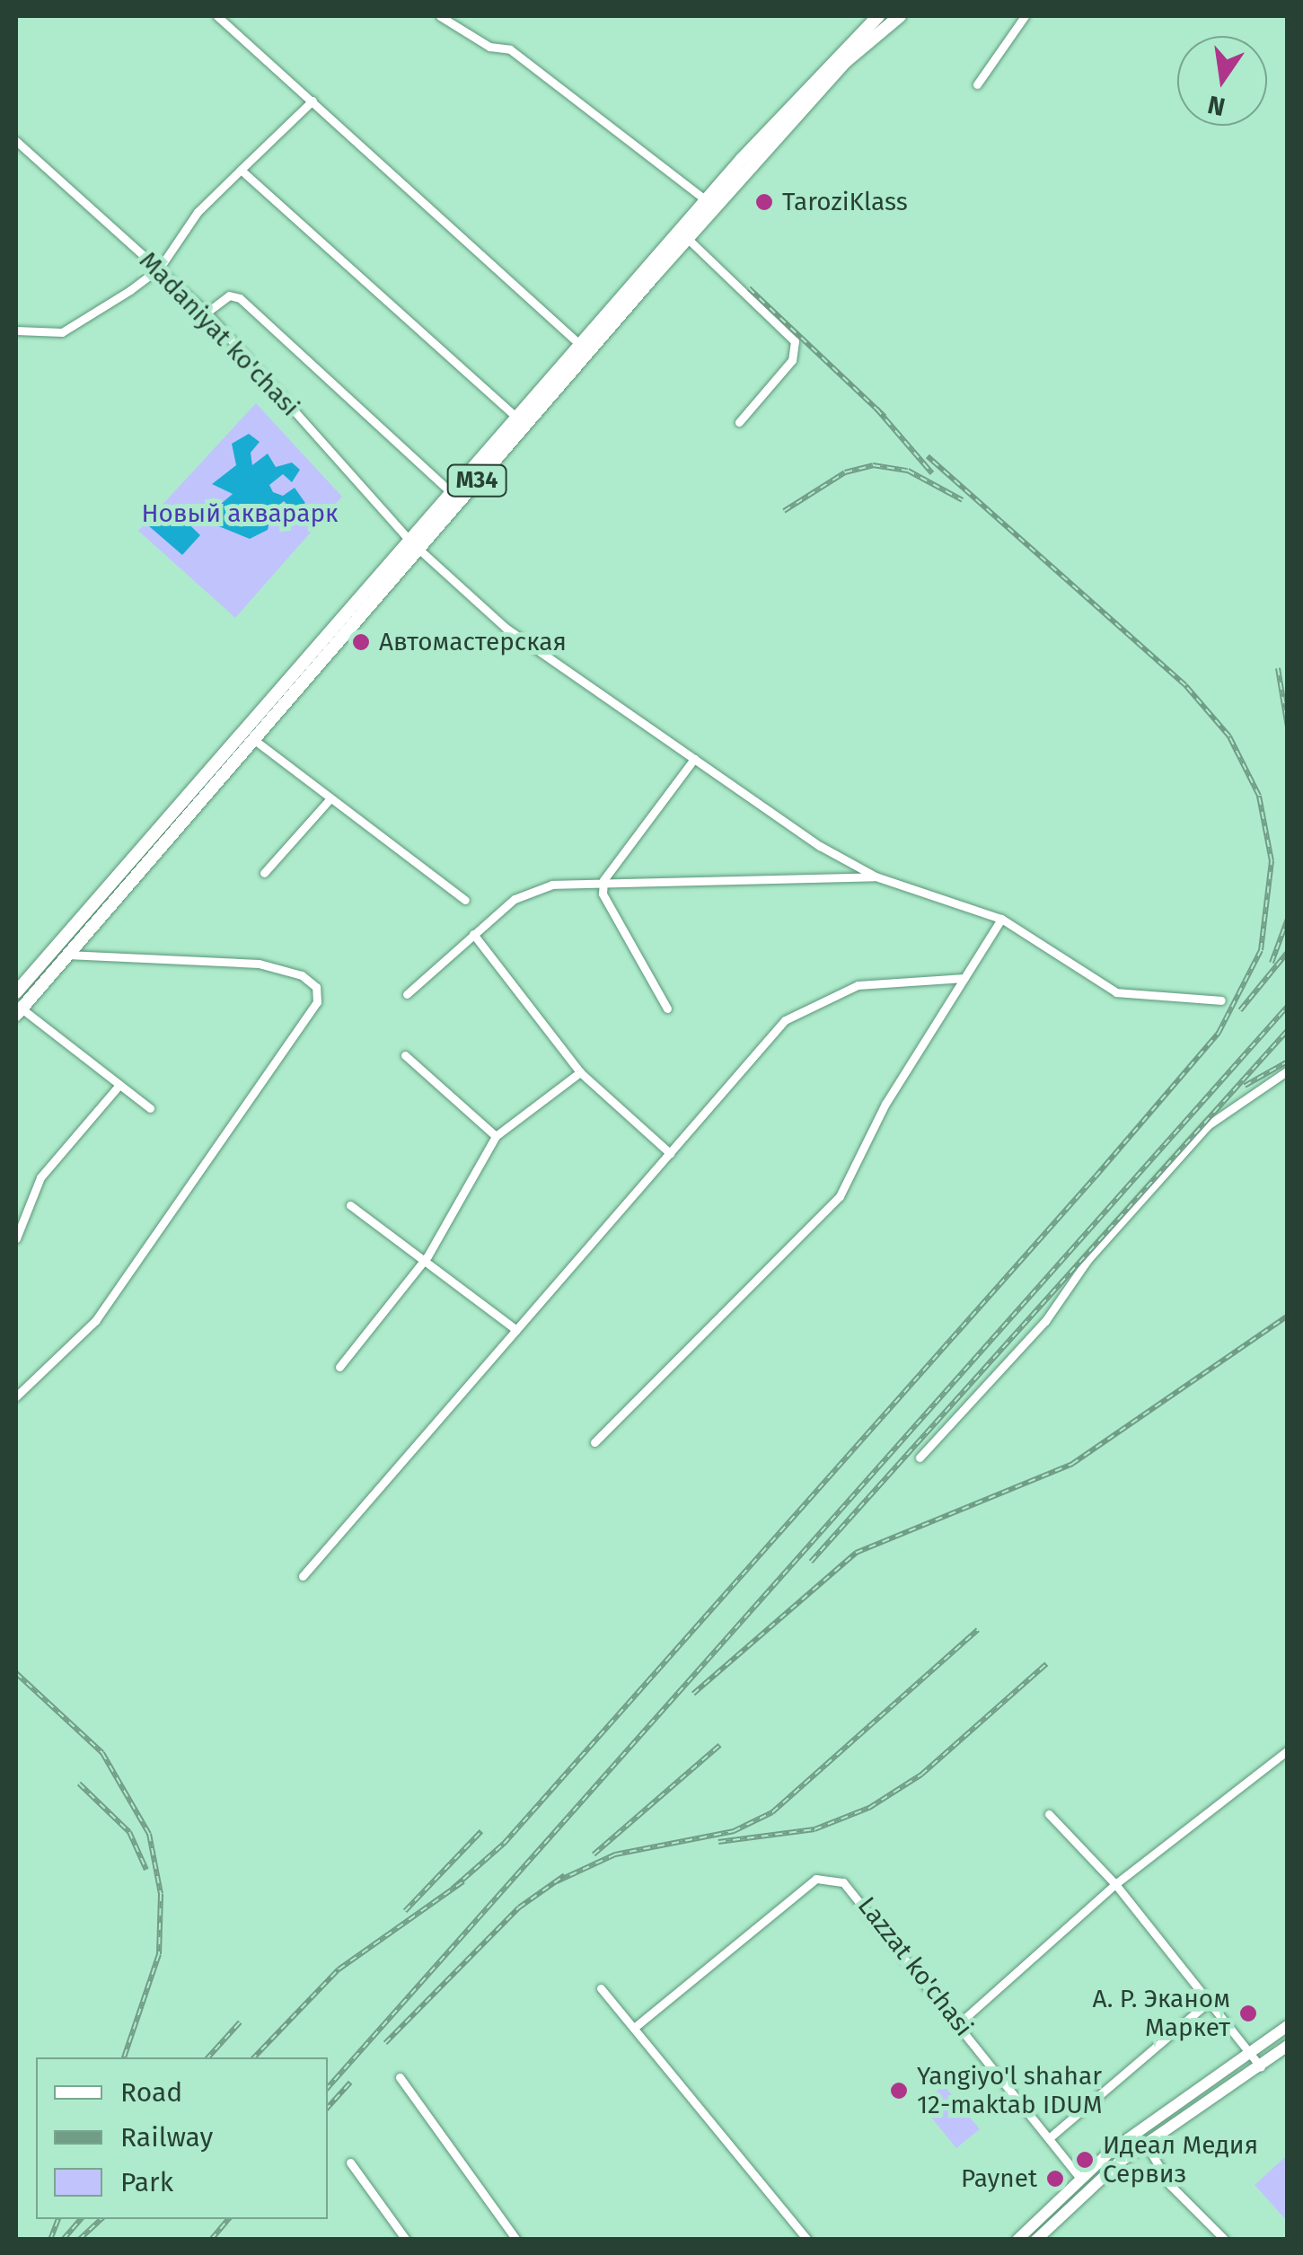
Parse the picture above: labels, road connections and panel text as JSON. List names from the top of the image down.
{
  "streets": {
    "main road": ["M34"],
    "street": ["Madaniyat ko'chasi", "Lazzat ko'chasi"]
  },
  "crossings": [
    ["Madaniyat ko'chasi", "M34"]
  ],
  "parks": ["Новый акварарк"],
  "places": [
    "TaroziKlass",
    "Автомастерская",
    "А. Р. Эканом Маркет",
    "Yangiyo'l shahar 12-maktab IDUM",
    "Идеал Медия Сервиз",
    "Paynet"
  ],
  "legend": ["Road", "Railway", "Park"],
  "north": "bottom"
}
